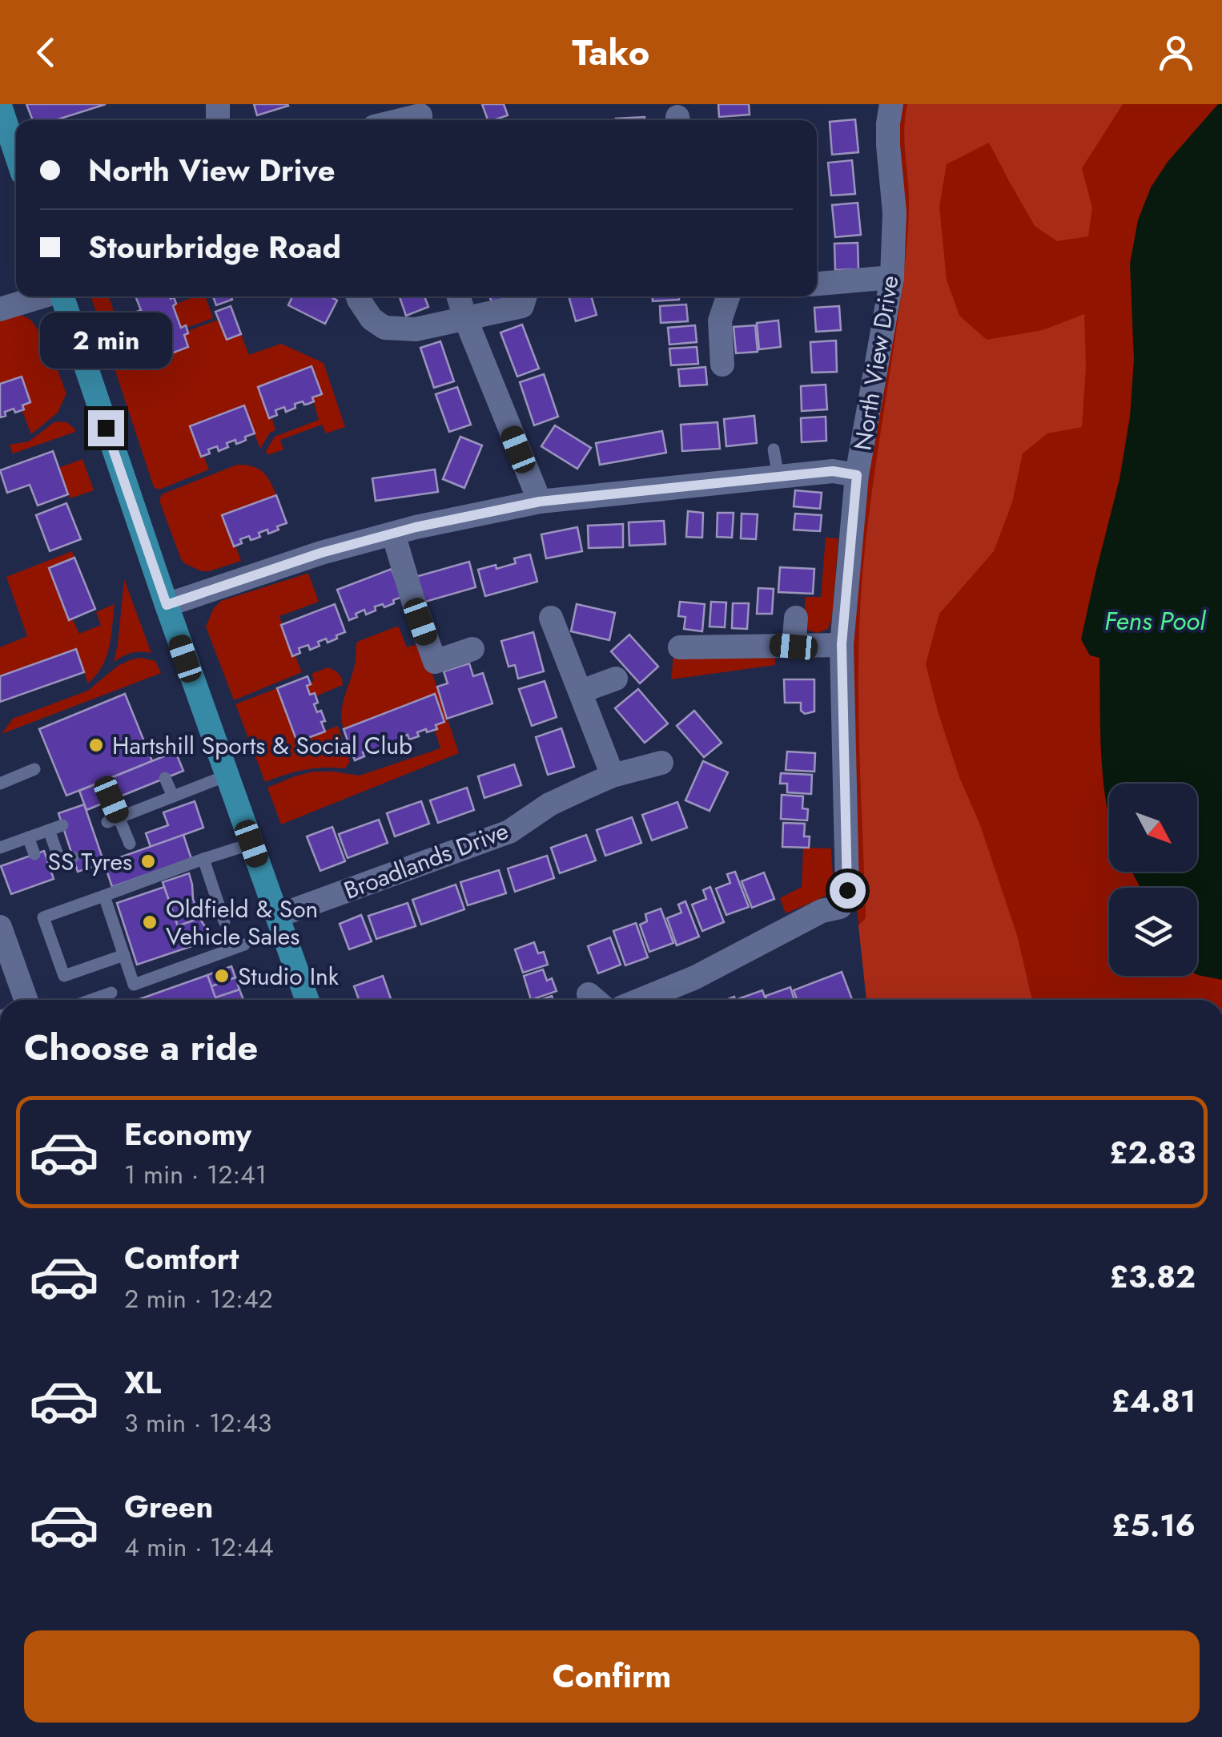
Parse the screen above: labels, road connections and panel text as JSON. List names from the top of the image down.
{
  "streets": {
    "street": ["North View Drive", "Broadlands Drive"]
  },
  "water": ["Fens Pool"],
  "places": [
    "Hartshill Sports & Social Club",
    "SS Tyres",
    "Oldfield & Son Vehicle Sales",
    "Studio Ink"
  ],
  "north": "bottom right",
  "page": {
    "header": "Tako",
    "banner": ["North View Drive", "Stourbridge Road"],
    "bubble": "2 min",
    "heading": "Choose a ride",
    "list": [
      {
        "name": "Economy",
        "note": "1 min · 12:41",
        "value": "£2.83"
      },
      {
        "name": "Comfort",
        "note": "2 min · 12:42",
        "value": "£3.82"
      },
      {
        "name": "XL",
        "note": "3 min · 12:43",
        "value": "£4.81"
      },
      {
        "name": "Green",
        "note": "4 min · 12:44",
        "value": "£5.16"
      }
    ],
    "buttons": "Confirm"
  }
}
